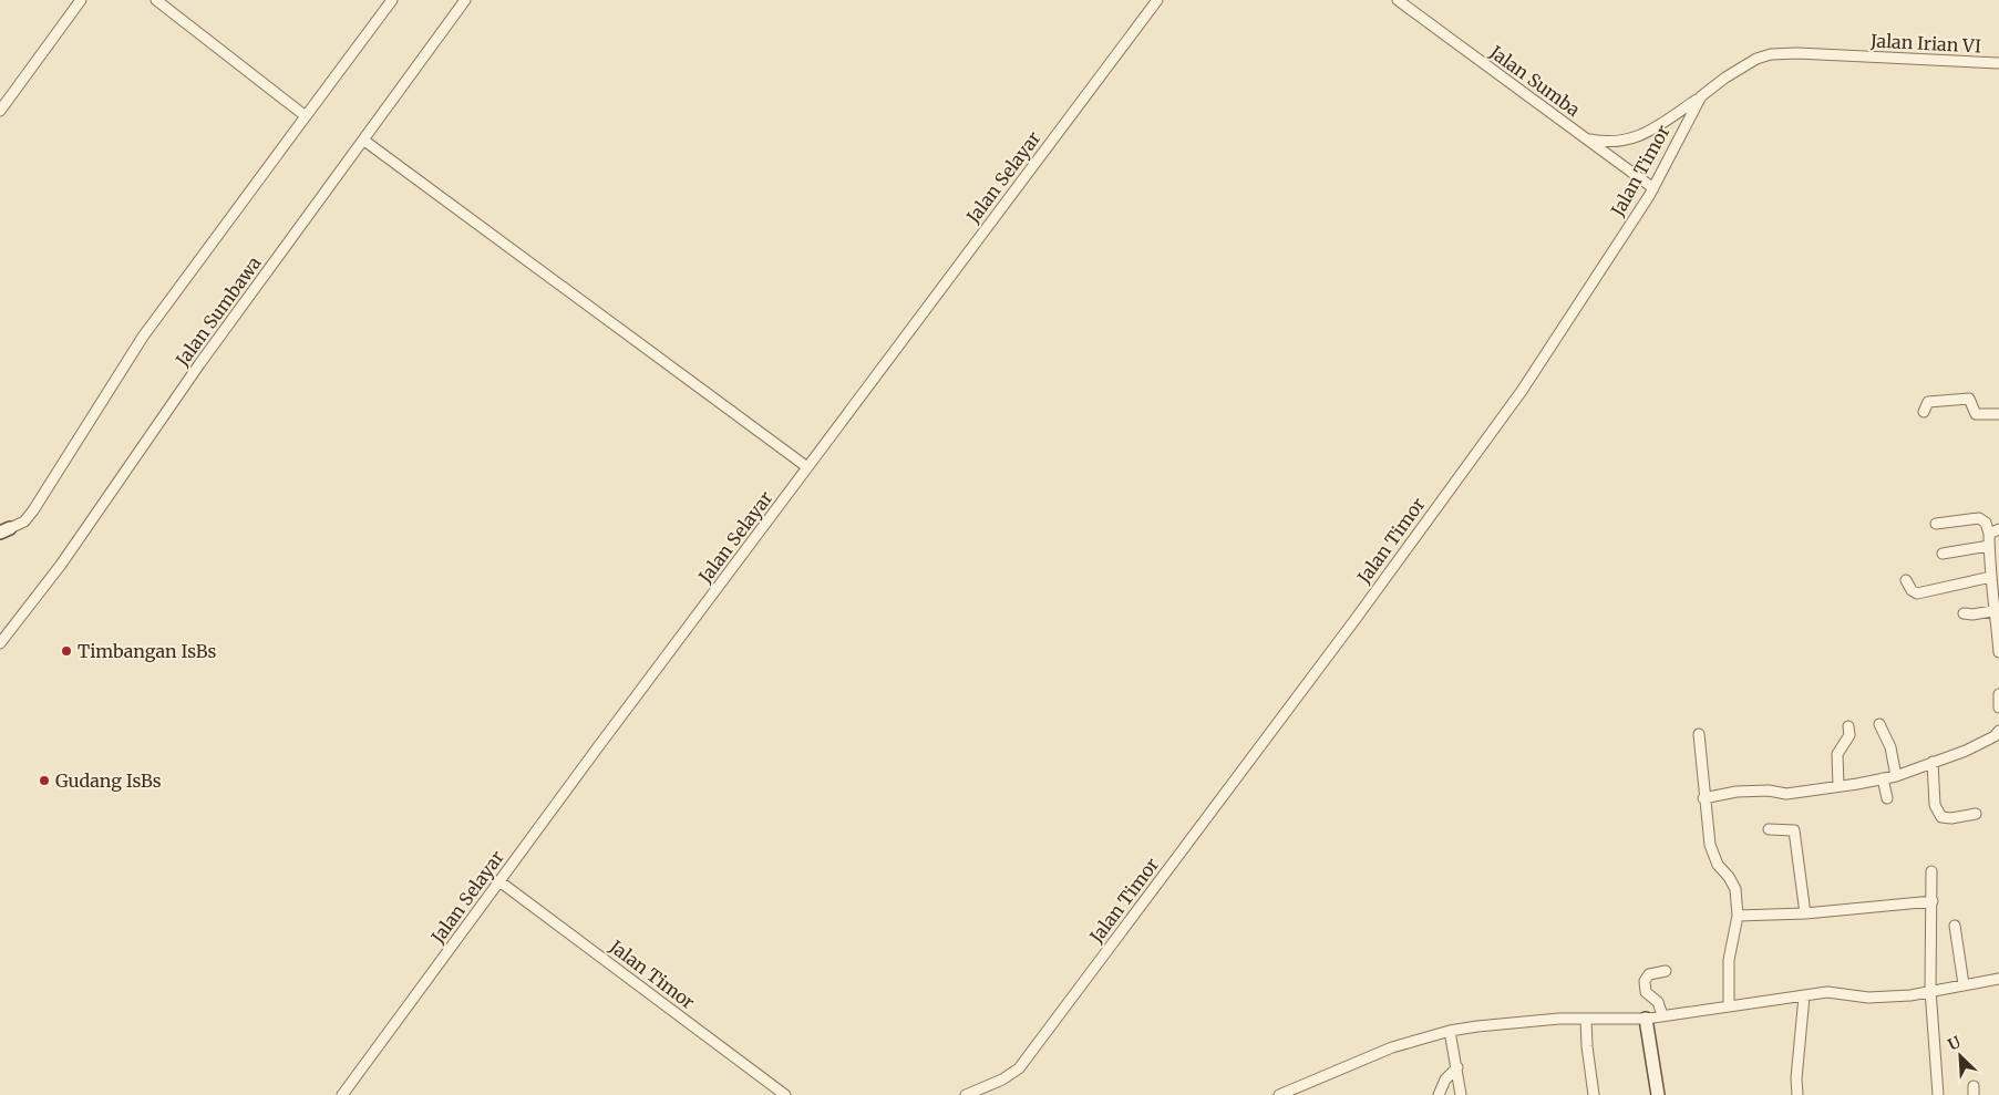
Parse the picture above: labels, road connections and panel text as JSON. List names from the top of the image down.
{
  "streets": {
    "street": [
      "Jalan Irian VI",
      "Jalan Sumba",
      "Jalan Timor",
      "Jalan Selayar",
      "Jalan Sumbawa"
    ]
  },
  "crossings": [
    ["Jalan Irian VI", "Jalan Timor"],
    ["Jalan Sumba", "Jalan Timor"],
    ["Jalan Timor", "Jalan Selayar"]
  ],
  "places": ["Timbangan IsBs", "Gudang IsBs"],
  "north": "top left"
}
